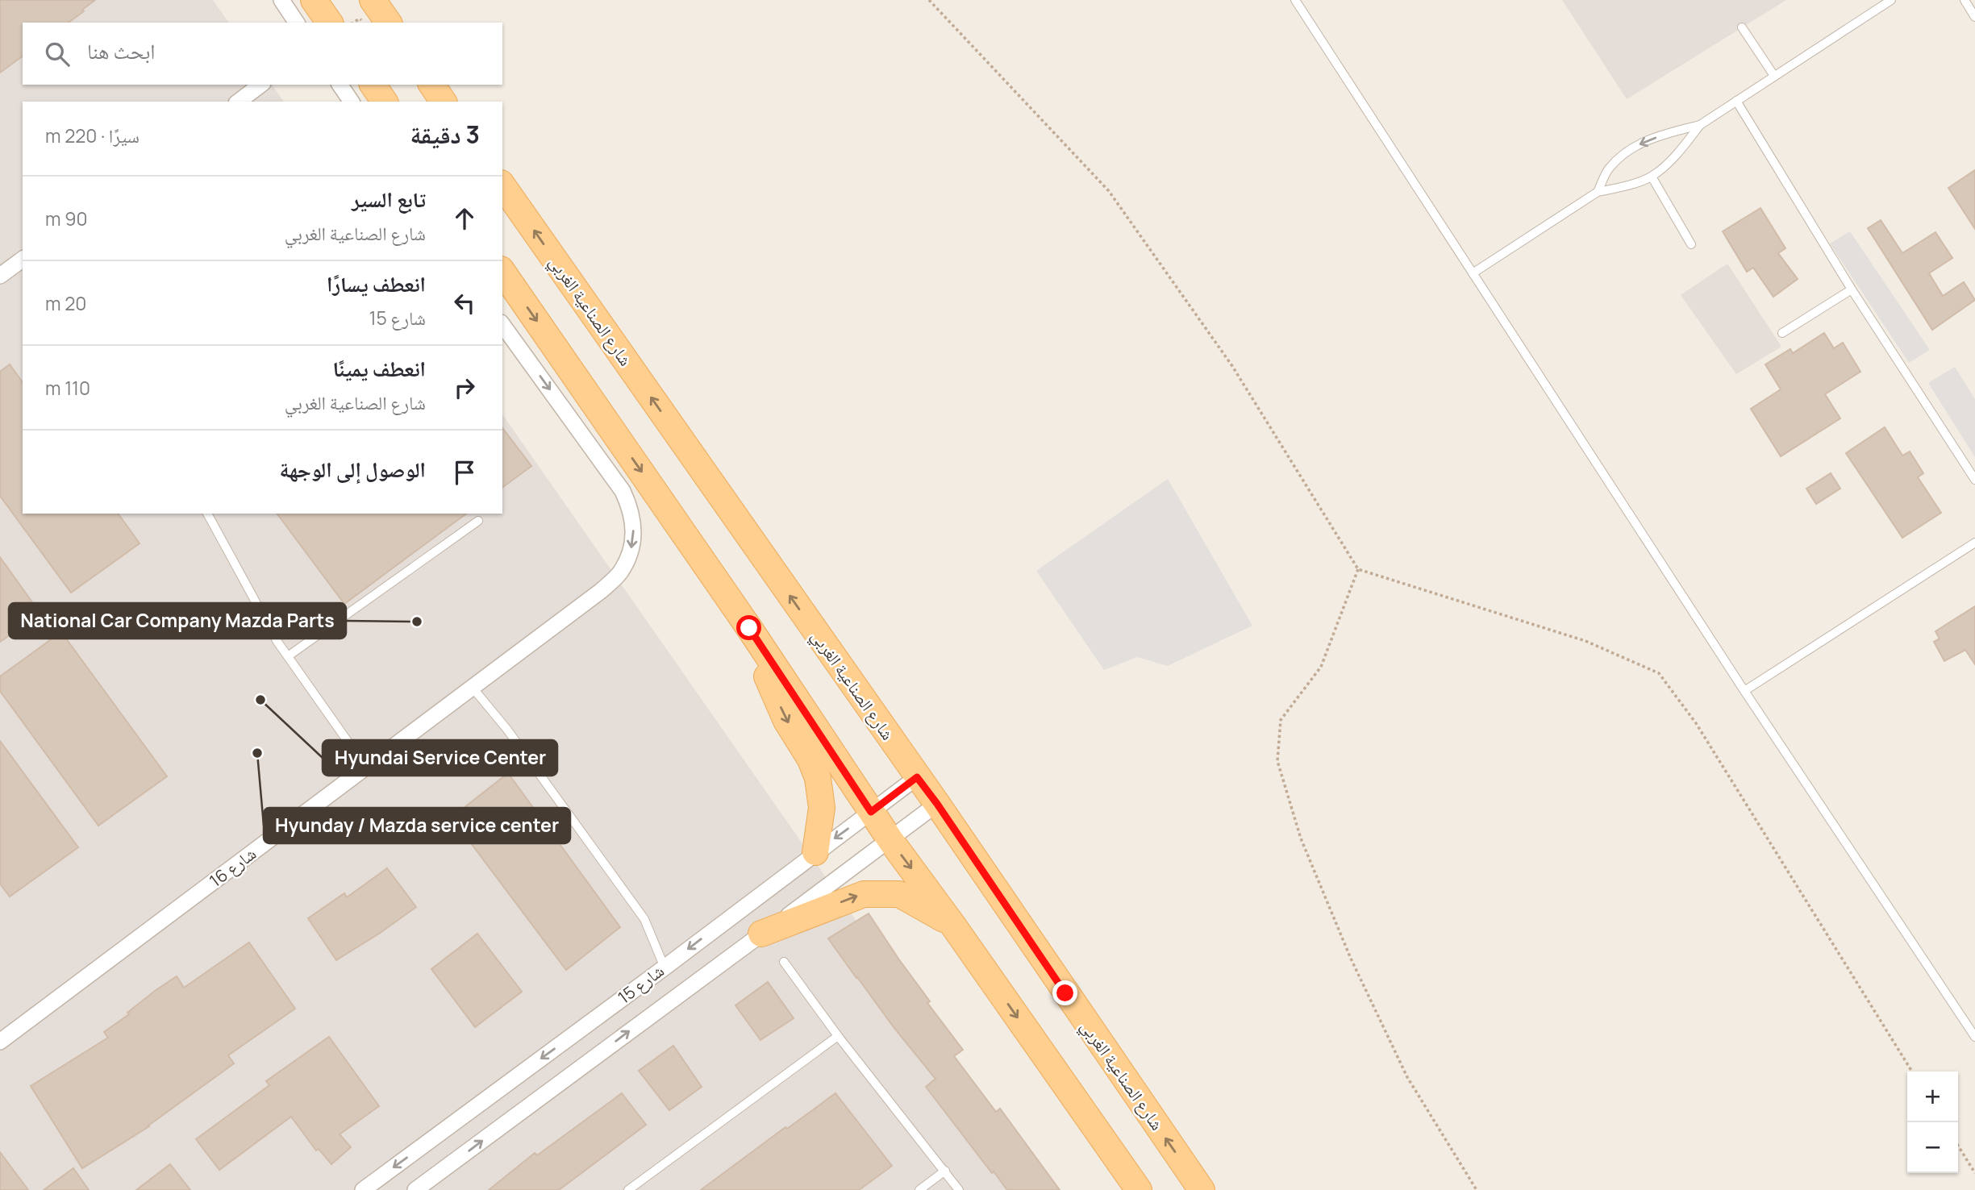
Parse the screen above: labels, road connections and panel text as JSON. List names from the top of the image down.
{
  "streets": {
    "main road": ["شارع الصناعية الغربي"],
    "street": ["شارع 16", "شارع 15"]
  },
  "crossings": [
    ["شارع الصناعية الغربي", "شارع 15"]
  ],
  "places": ["National Car Company Mazda Parts", "Hyundai Service Center", "Hyunday / Mazda service center"],
  "page": {
    "search": "ابحث هنا",
    "heading": ["3 دقيقة", "سيرًا · 220 m"],
    "list": [
      ["تابع السير", "شارع الصناعية الغربي", "90 m"],
      ["انعطف يسارًا", "شارع 15", "20 m"],
      ["انعطف يمينًا", "شارع الصناعية الغربي", "110 m"],
      "الوصول إلى الوجهة"
    ],
    "map_buttons": ["+", "−"]
  }
}
